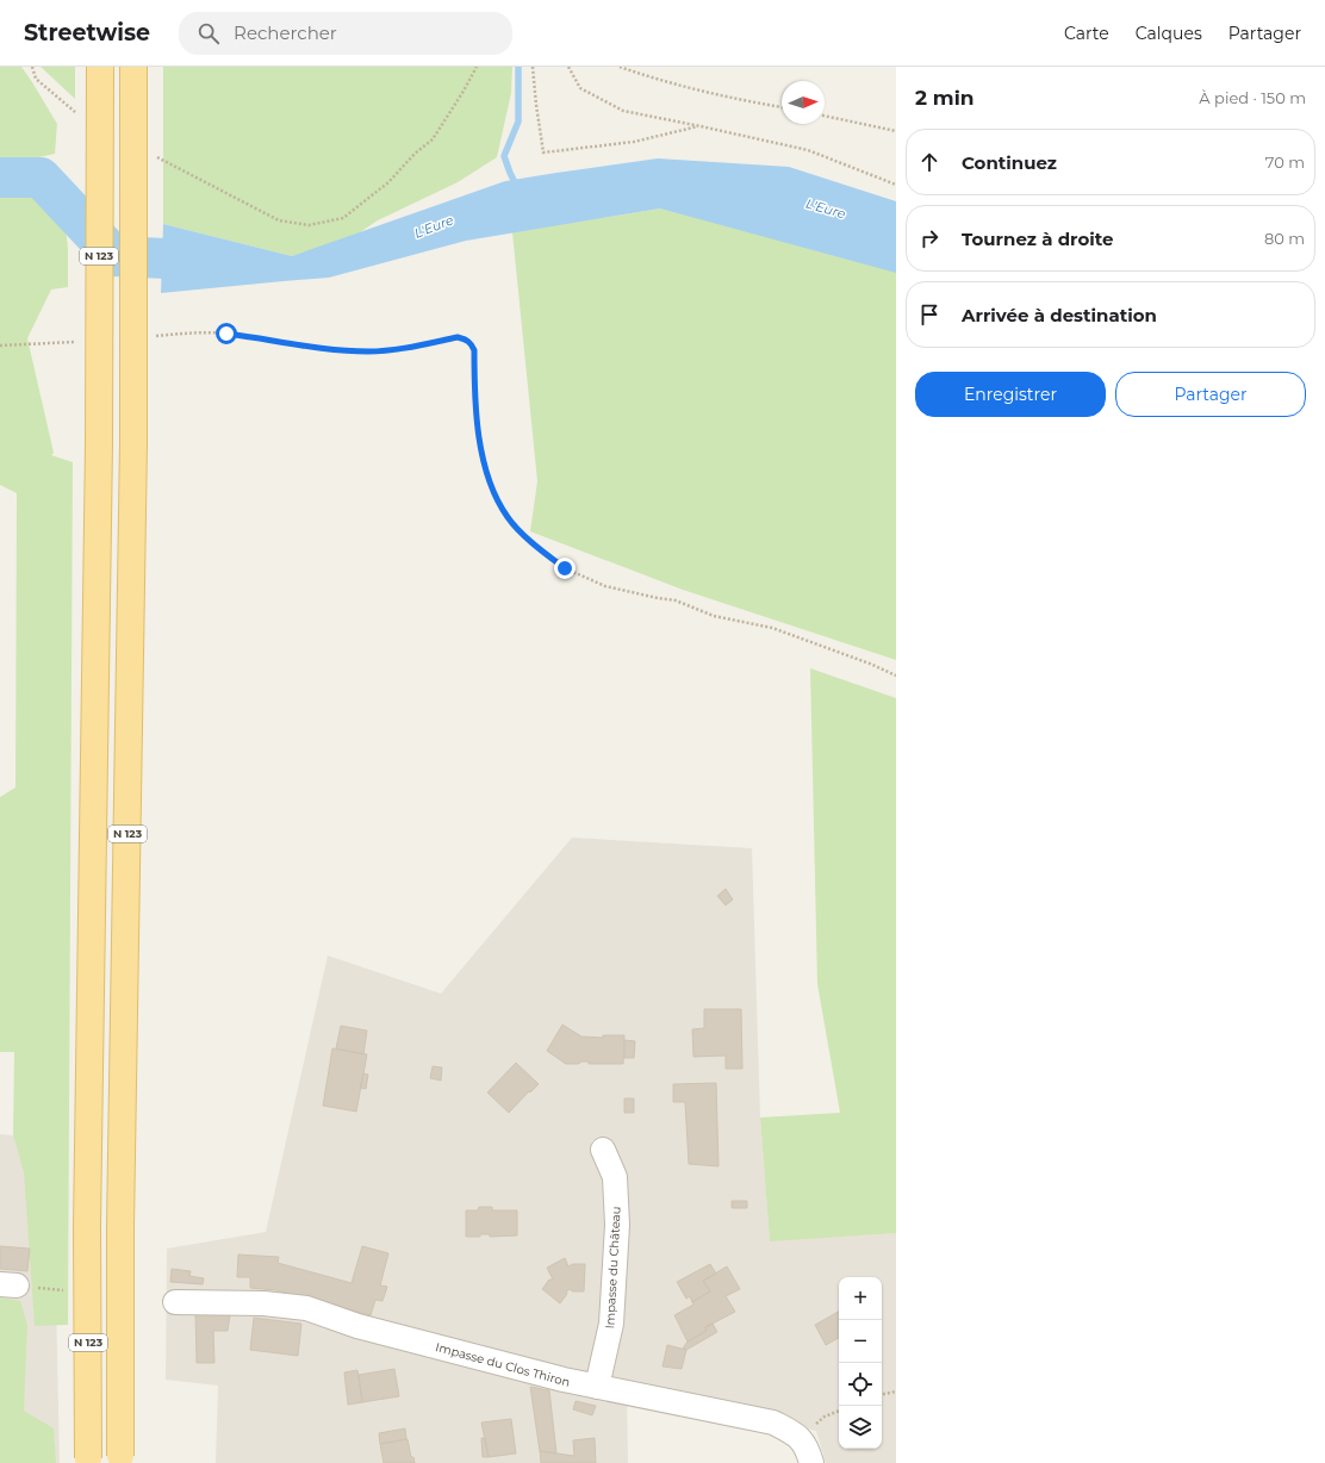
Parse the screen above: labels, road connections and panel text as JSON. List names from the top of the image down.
{
  "streets": {
    "main road": ["N 123"],
    "street": ["Impasse du Château", "Impasse du Clos Thiron"]
  },
  "crossings": [
    ["Impasse du Château", "Impasse du Clos Thiron"]
  ],
  "water": ["L'Eure"],
  "north": "right",
  "page": {
    "header": "Streetwise",
    "search": "Rechercher",
    "nav": ["Carte", "Calques", "Partager"],
    "heading": ["2 min", "À pied · 150 m"],
    "list": [
      ["Continuez", "70 m"],
      ["Tournez à droite", "80 m"],
      "Arrivée à destination"
    ],
    "buttons": ["Enregistrer", "Partager"],
    "map_buttons": ["+", "−"]
  }
}
